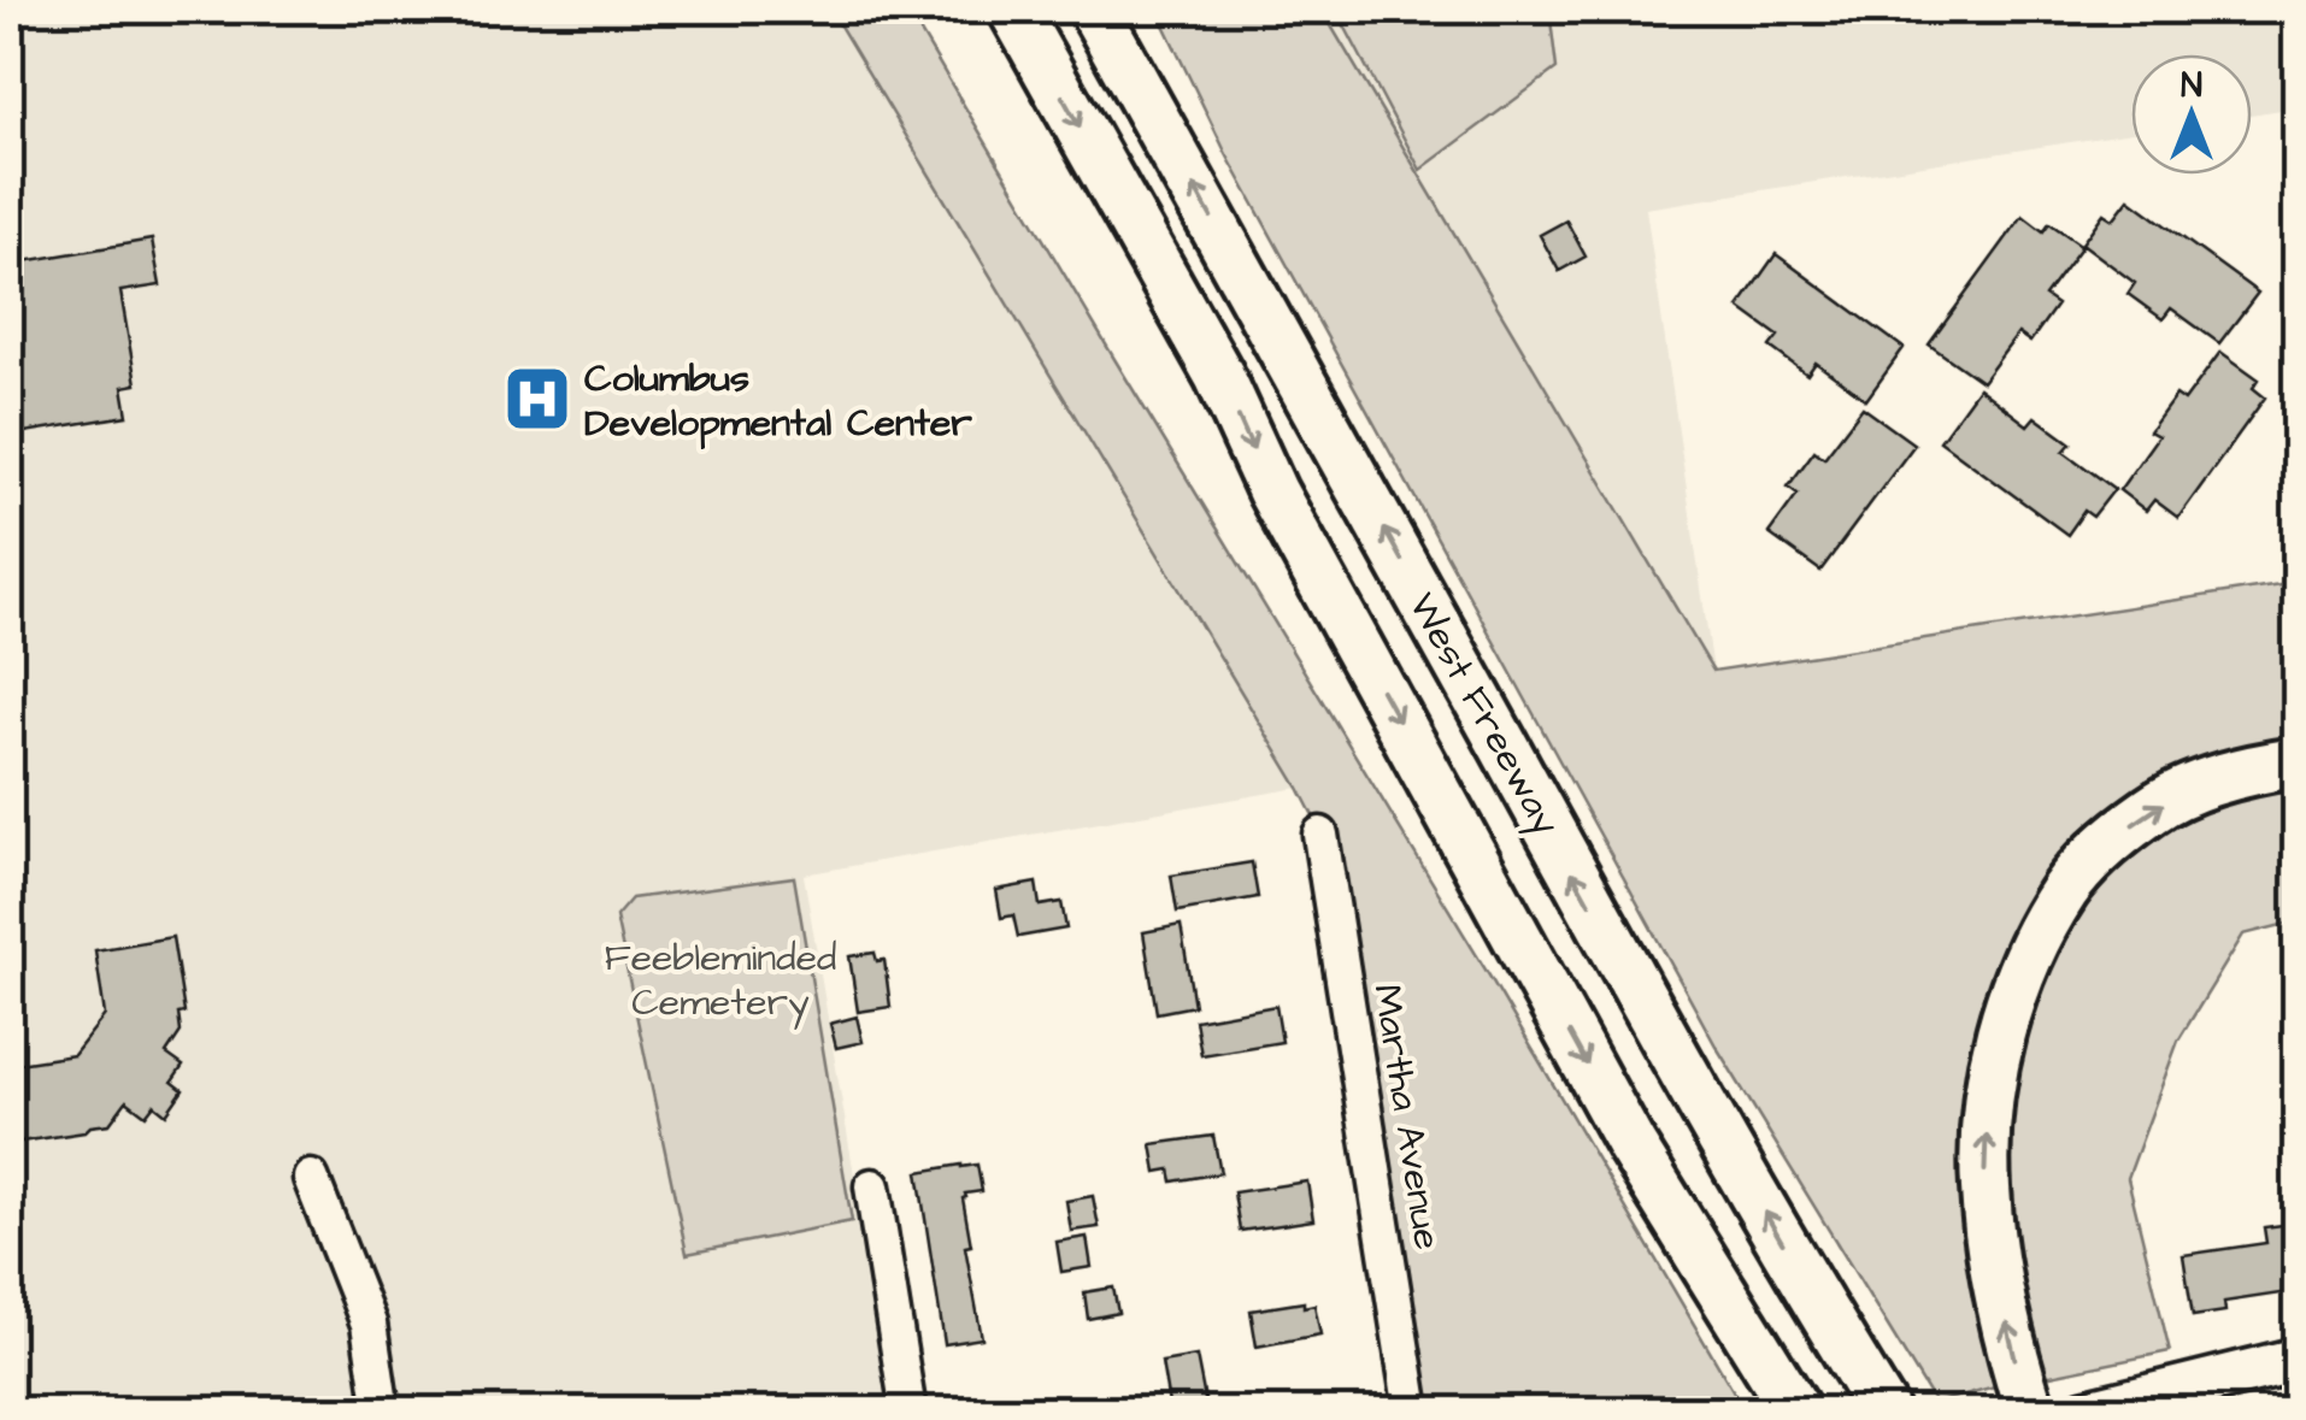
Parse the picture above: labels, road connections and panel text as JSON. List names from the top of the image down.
{
  "streets": {
    "highway": ["West Freeway"],
    "street": ["Martha Avenue"]
  },
  "parks": ["Feebleminded Cemetery"],
  "places": {
    "hospital": ["Columbus Developmental Center"]
  },
  "north": "top"
}
